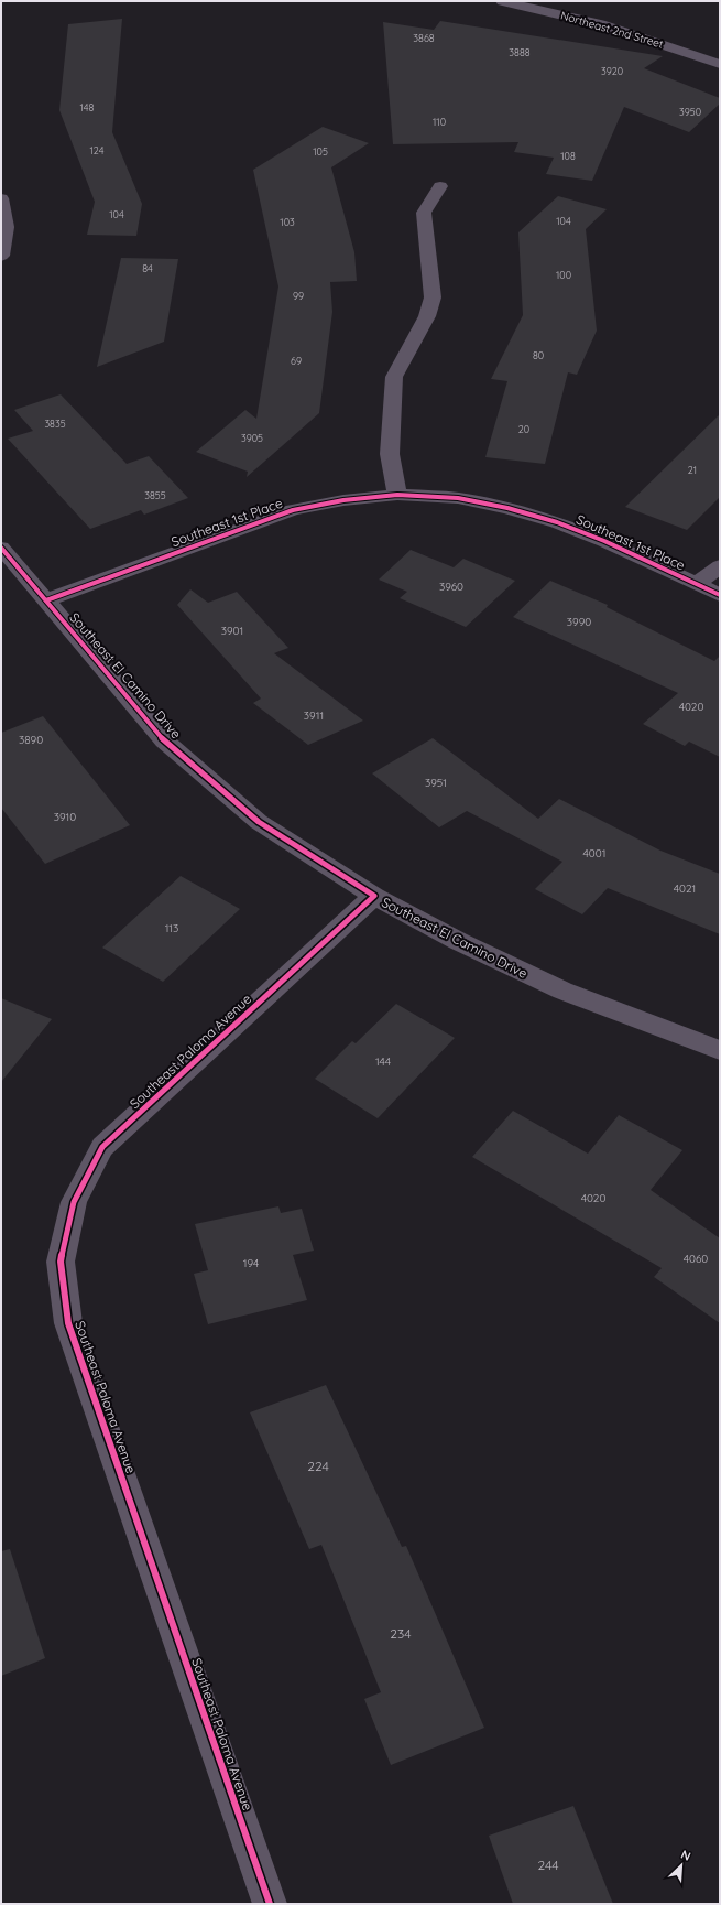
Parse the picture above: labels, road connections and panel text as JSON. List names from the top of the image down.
{
  "streets": {
    "street": [
      "Northeast 2nd Street",
      "Southeast 1st Place",
      "Southeast El Camino Drive",
      "Southeast Paloma Avenue"
    ]
  },
  "crossings": [
    ["Southeast 1st Place", "Southeast El Camino Drive"],
    ["Southeast El Camino Drive", "Southeast Paloma Avenue"]
  ],
  "house_numbers": [
    "3868",
    "3888",
    "3920",
    "148",
    "3950",
    "110",
    "124",
    "105",
    "108",
    "104",
    "104",
    "103",
    "84",
    "100",
    "99",
    "80",
    "69",
    "3835",
    "20",
    "3905",
    "21",
    "3855",
    "3960",
    "3990",
    "3901",
    "4020",
    "3911",
    "3890",
    "3951",
    "3910",
    "4001",
    "4021",
    "113",
    "144",
    "4020",
    "4060",
    "194",
    "224",
    "234",
    "244"
  ],
  "north": "top right"
}
